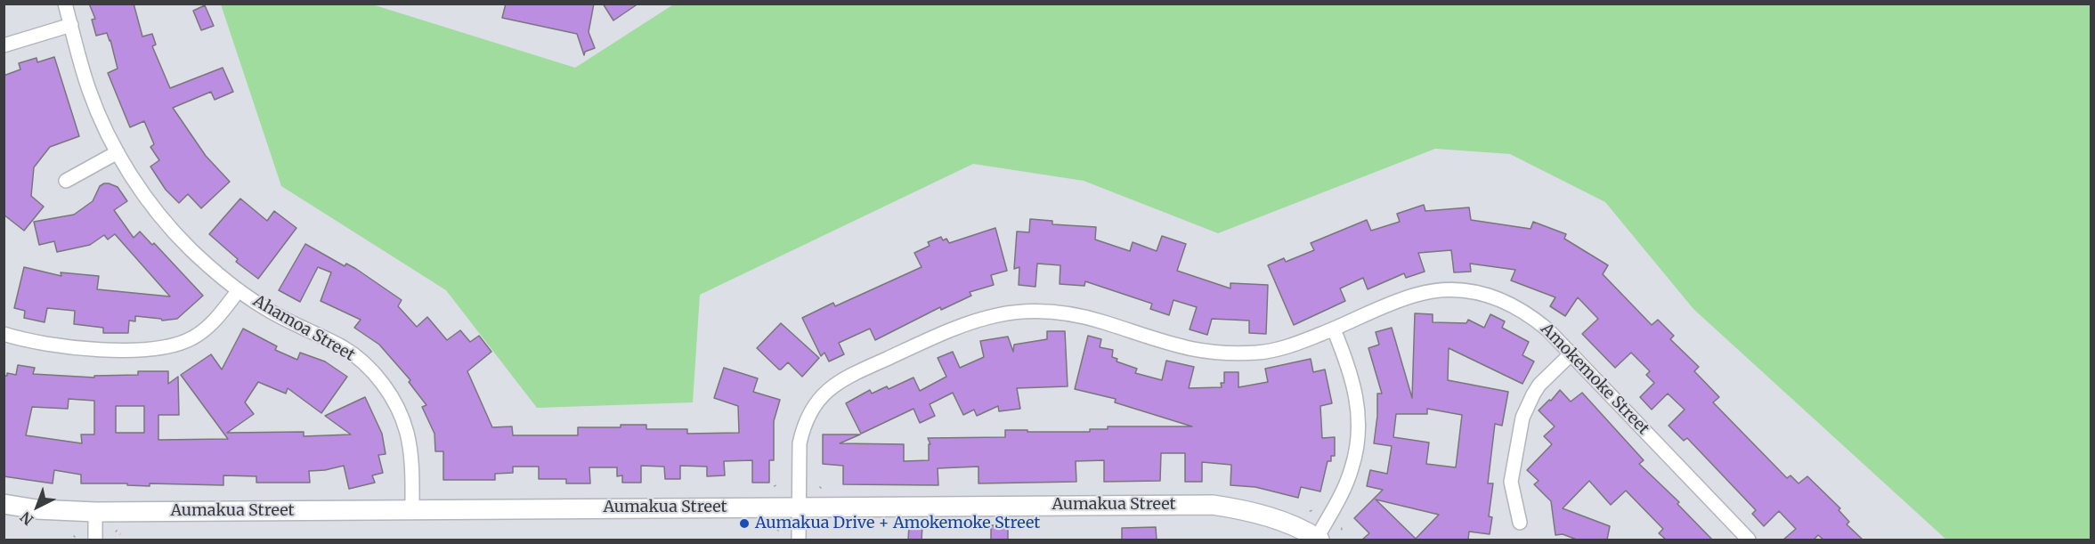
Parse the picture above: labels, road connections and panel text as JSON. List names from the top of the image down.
{
  "streets": {
    "street": ["Ahamoa Street", "Amokemoke Street", "Aumakua Street"]
  },
  "crossings": [
    ["Ahamoa Street", "Aumakua Street"],
    ["Amokemoke Street", "Aumakua Street"]
  ],
  "places": ["Aumakua Drive + Amokemoke Street"],
  "north": "bottom left"
}
